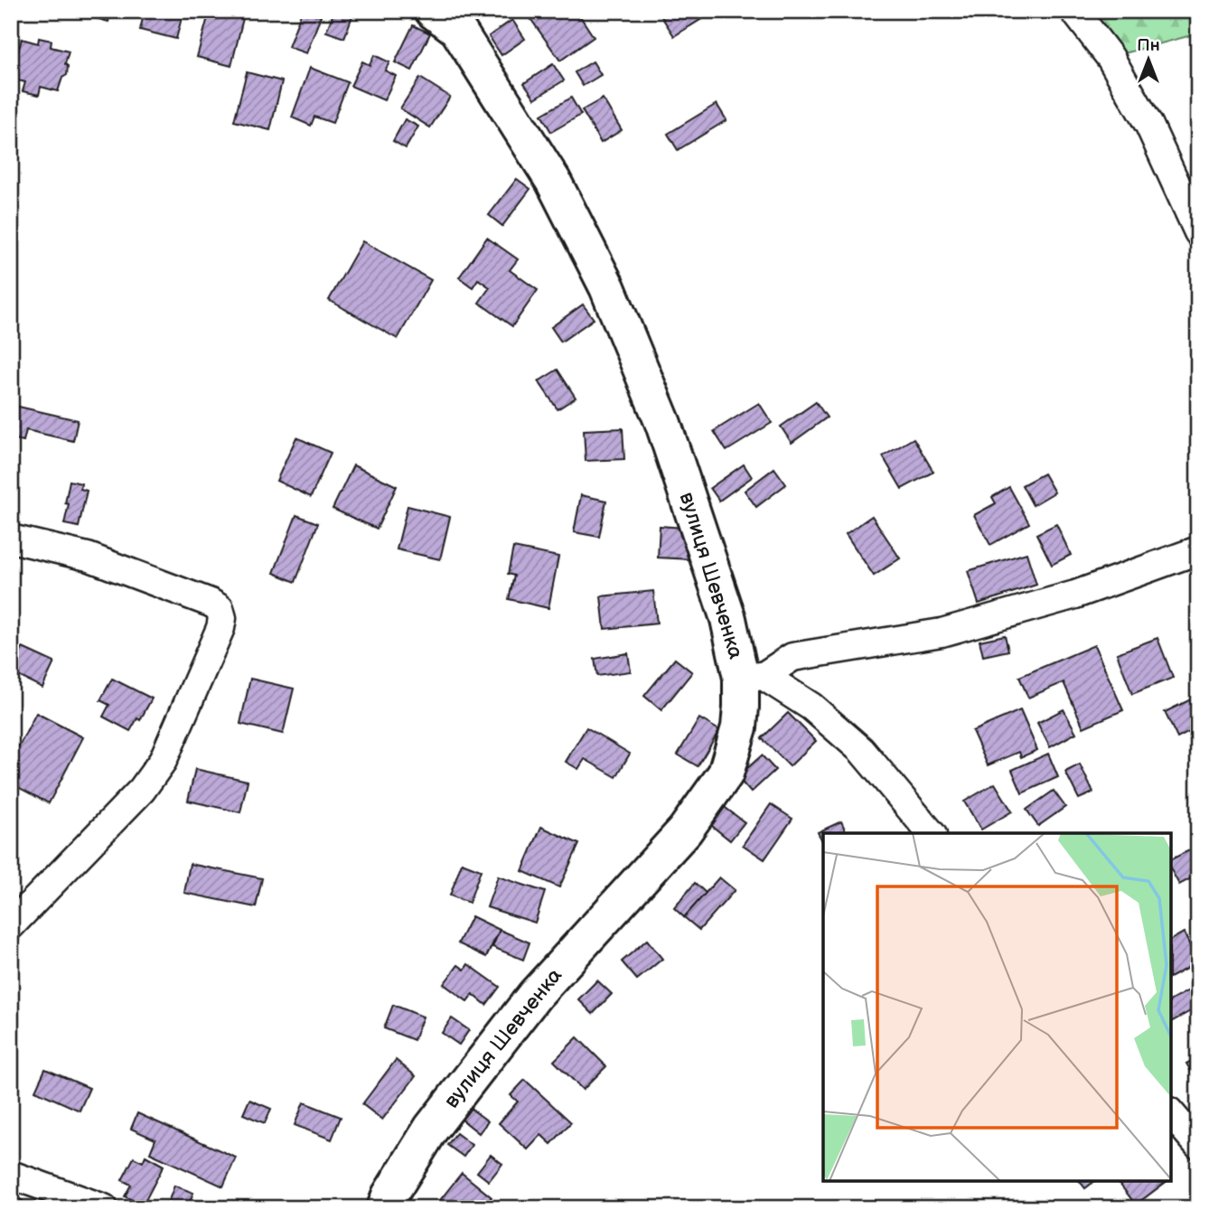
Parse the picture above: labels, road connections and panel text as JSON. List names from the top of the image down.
{
  "streets": {
    "street": ["вулиця Шевченка"]
  },
  "north": "top"
}
